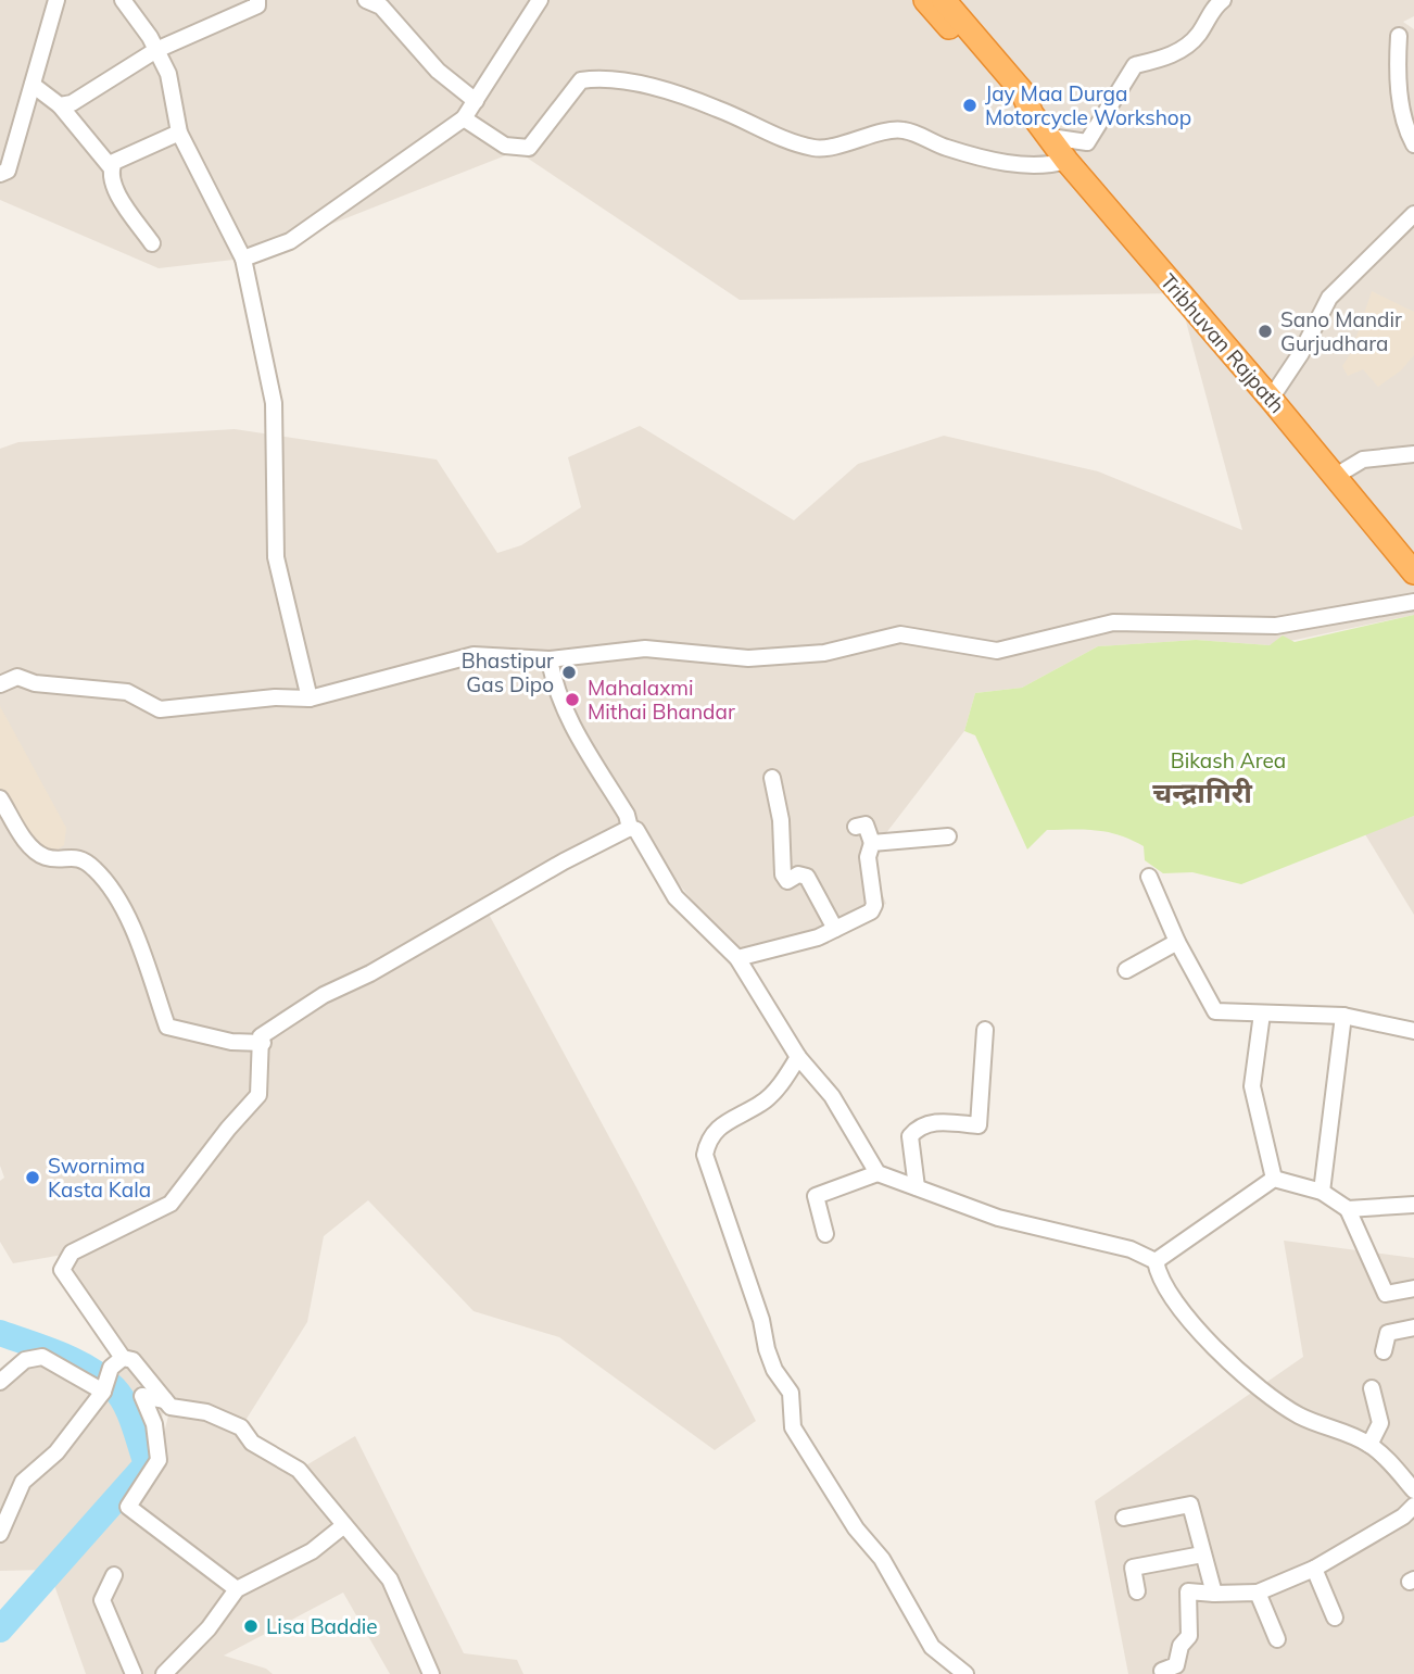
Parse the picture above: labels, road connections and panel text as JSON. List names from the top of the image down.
{
  "streets": {
    "highway": ["Tribhuvan Rajpath"]
  },
  "districts": ["चन्द्रागिरी"],
  "parks": ["Bikash Area"],
  "places": [
    "Jay Maa Durga Motorcycle Workshop",
    "Sano Mandir Gurjudhara",
    "Bhastipur Gas Dipo",
    "Mahalaxmi Mithai Bhandar",
    "Swornima Kasta Kala",
    "Lisa Baddie"
  ]
}
